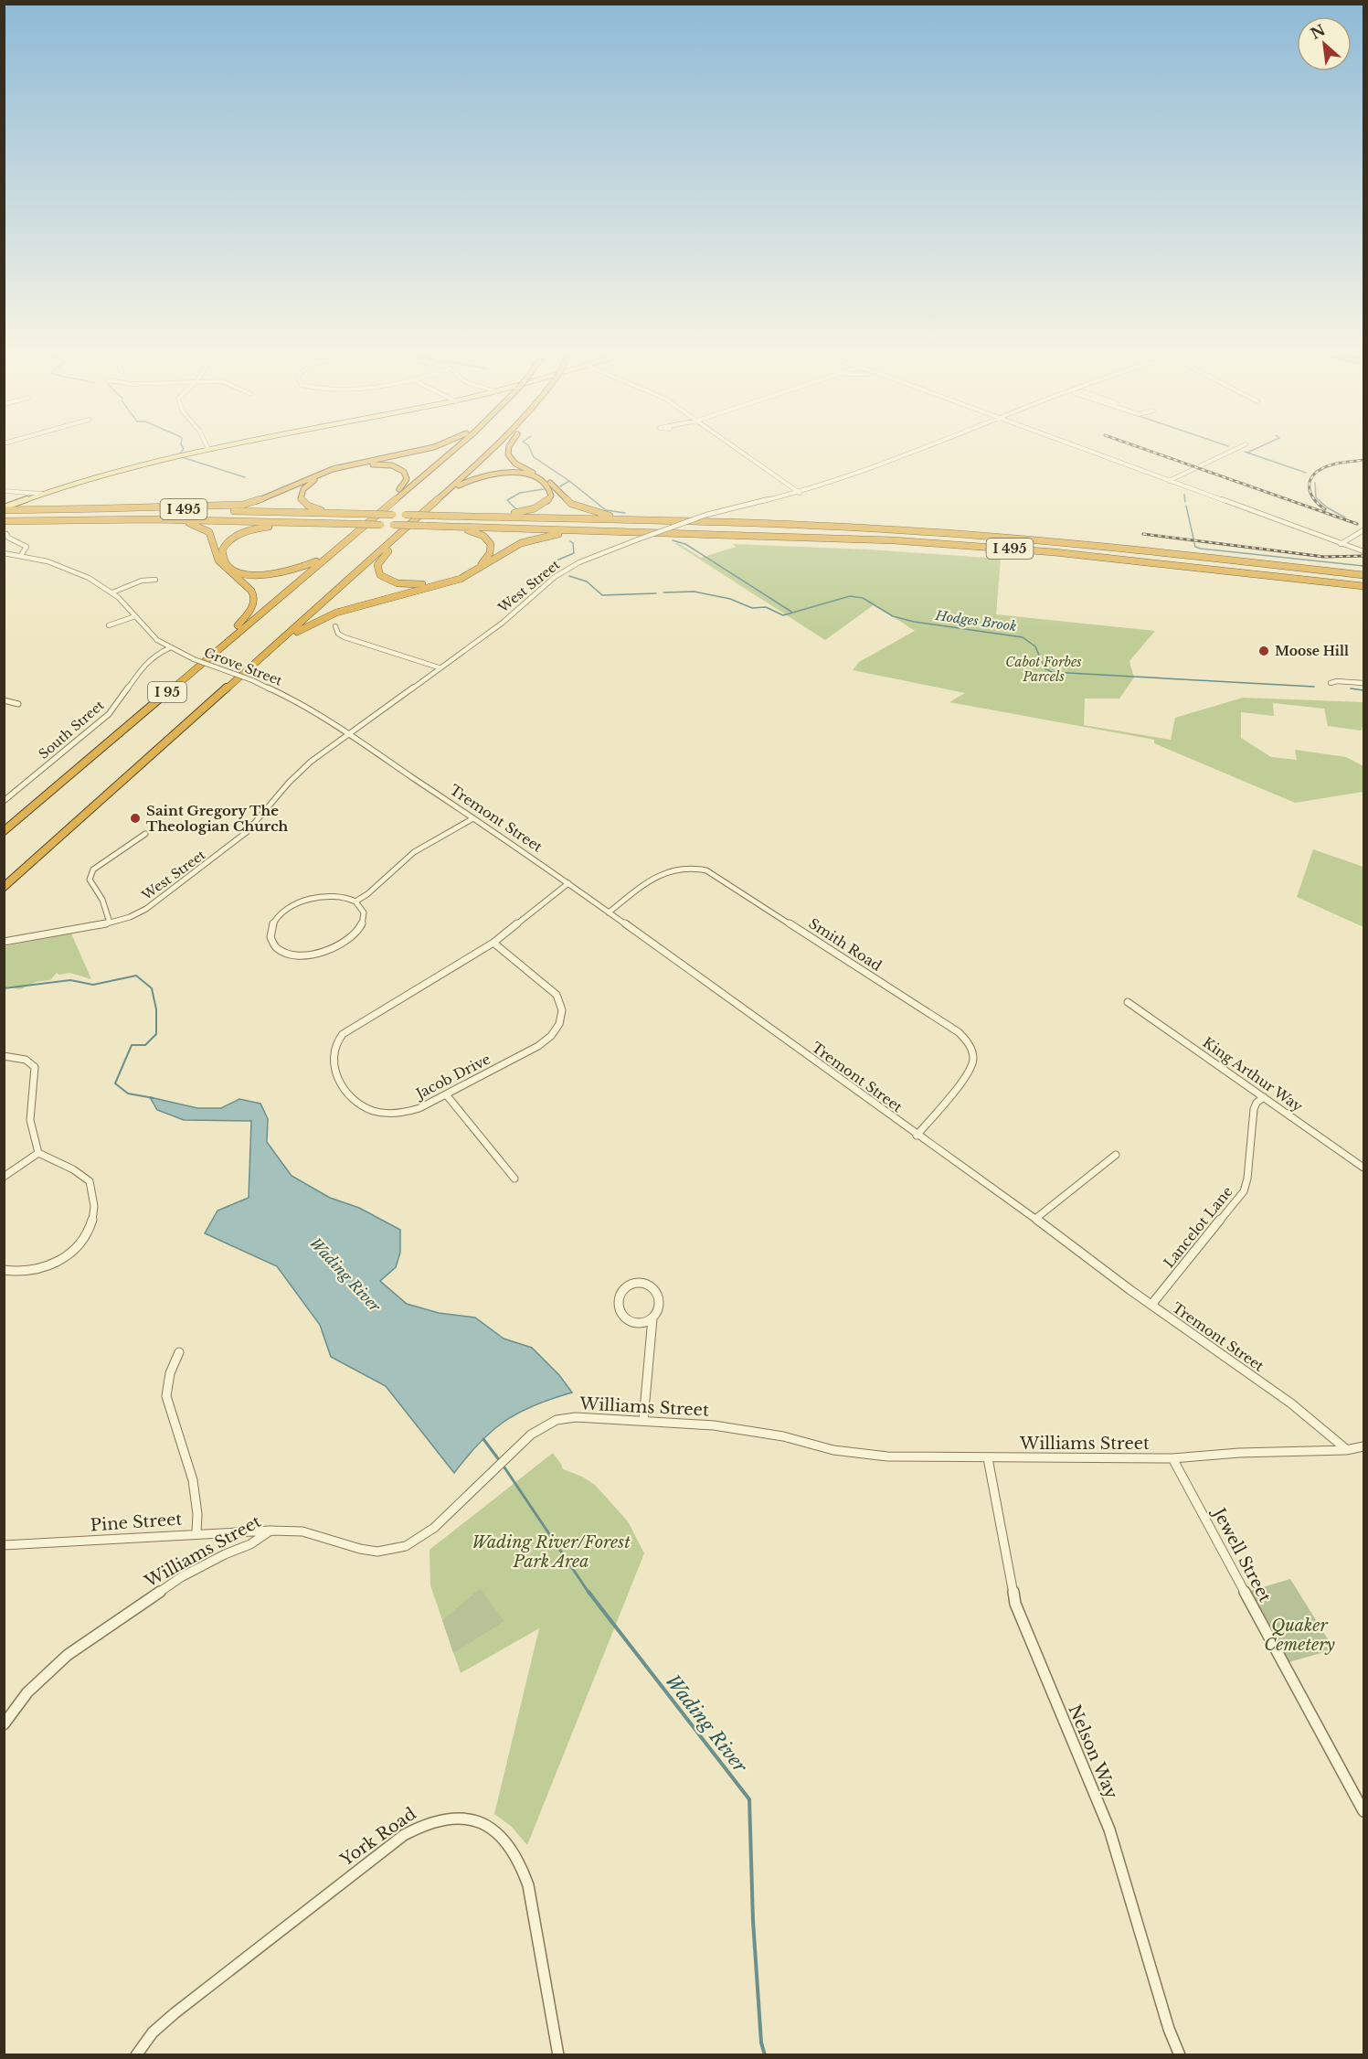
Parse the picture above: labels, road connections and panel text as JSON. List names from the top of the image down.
{
  "streets": {
    "highway": ["I 495", "I 95"],
    "street": [
      "West Street",
      "Grove Street",
      "South Street",
      "Tremont Street",
      "Smith Road",
      "King Arthur Way",
      "Jacob Drive",
      "Lancelot Lane",
      "Williams Street",
      "Pine Street",
      "Jewell Street",
      "Nelson Way",
      "York Road"
    ]
  },
  "crossings": [
    ["West Street", "Grove Street"],
    ["West Street", "Tremont Street"],
    ["Grove Street", "South Street"],
    ["Grove Street", "Tremont Street"],
    ["Tremont Street", "Smith Road"],
    ["Tremont Street", "Jacob Drive"],
    ["Tremont Street", "Lancelot Lane"],
    ["Tremont Street", "Williams Street"],
    ["King Arthur Way", "Lancelot Lane"],
    ["Williams Street", "Pine Street"],
    ["Williams Street", "Jewell Street"],
    ["Williams Street", "Nelson Way"]
  ],
  "water": ["Hodges Brook", "Wading River"],
  "parks": ["Cabot Forbes Parcels", "Wading River/Forest Park Area", "Quaker Cemetery"],
  "places": ["Moose Hill", "Saint Gregory The Theologian Church"],
  "north": "top left"
}
